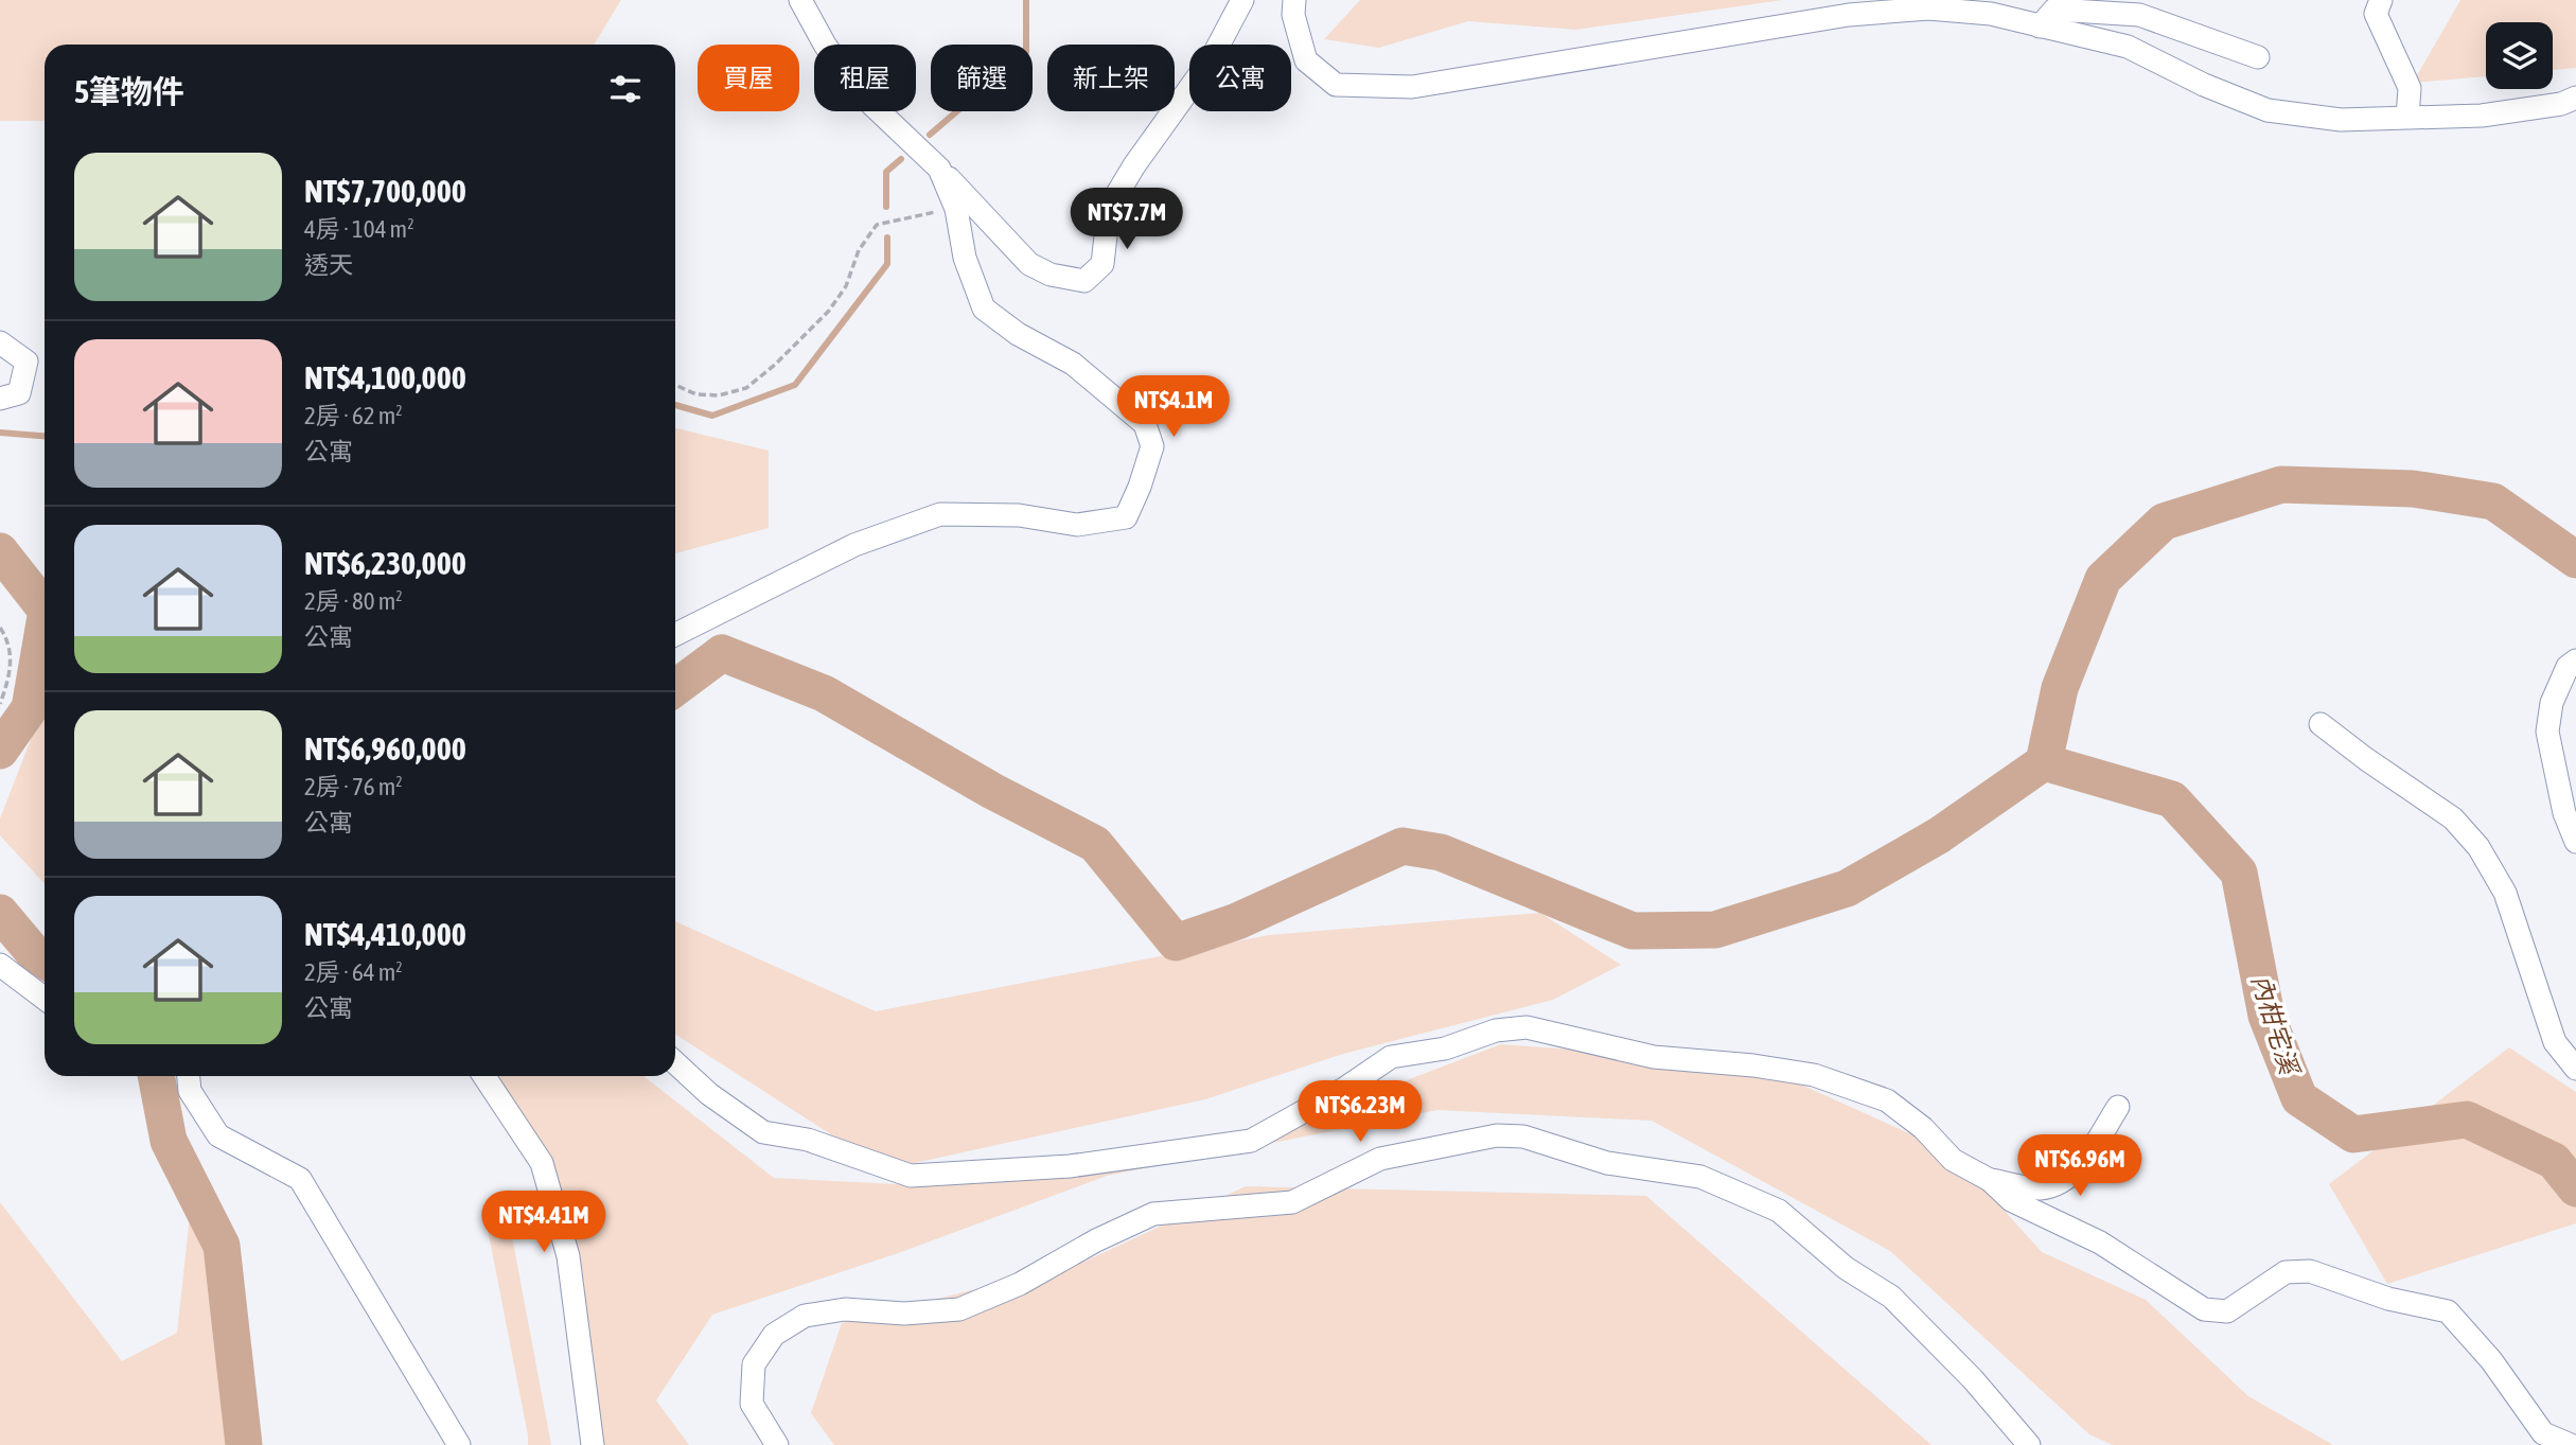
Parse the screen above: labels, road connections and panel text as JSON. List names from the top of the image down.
{
  "water": ["內柑宅溪"],
  "page": {
    "chip": [
      "買屋",
      "租屋",
      "篩選",
      "新上架",
      "公寓"
    ],
    "heading": "5筆物件",
    "list": [
      {
        "name": "NT$7,700,000",
        "note": "4房 · 104 m² · 透天"
      },
      {
        "name": "NT$4,100,000",
        "note": "2房 · 62 m² · 公寓"
      },
      {
        "name": "NT$6,230,000",
        "note": "2房 · 80 m² · 公寓"
      },
      {
        "name": "NT$6,960,000",
        "note": "2房 · 76 m² · 公寓"
      },
      {
        "name": "NT$4,410,000",
        "note": "2房 · 64 m² · 公寓"
      }
    ],
    "price": [
      "NT$7.7M",
      "NT$4.1M",
      "NT$6.23M",
      "NT$6.96M",
      "NT$4.41M"
    ]
  }
}
